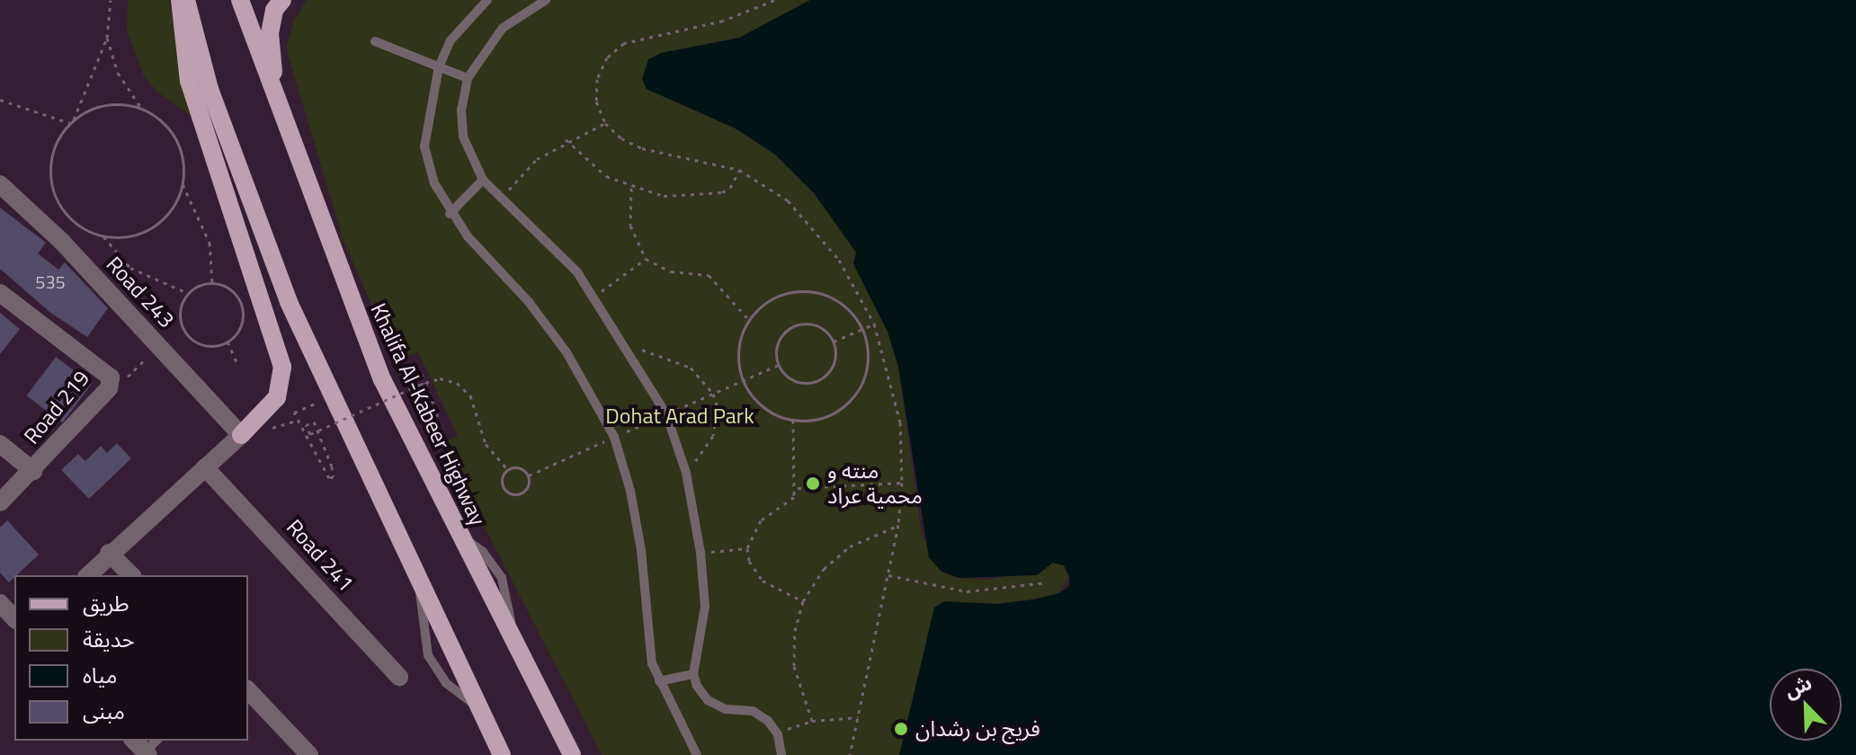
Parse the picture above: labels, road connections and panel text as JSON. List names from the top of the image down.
{
  "streets": {
    "main road": ["Khalifa Al-Kabeer Highway"],
    "street": ["Road 243", "Road 219", "Road 241"]
  },
  "parks": ["Dohat Arad Park"],
  "places": ["منته و محمية عراد", "فريج بن رشدان"],
  "house_numbers": ["535"],
  "legend": [
    "طريق",
    "حديقة",
    "مياه",
    "مبنى"
  ],
  "north": "top left"
}
